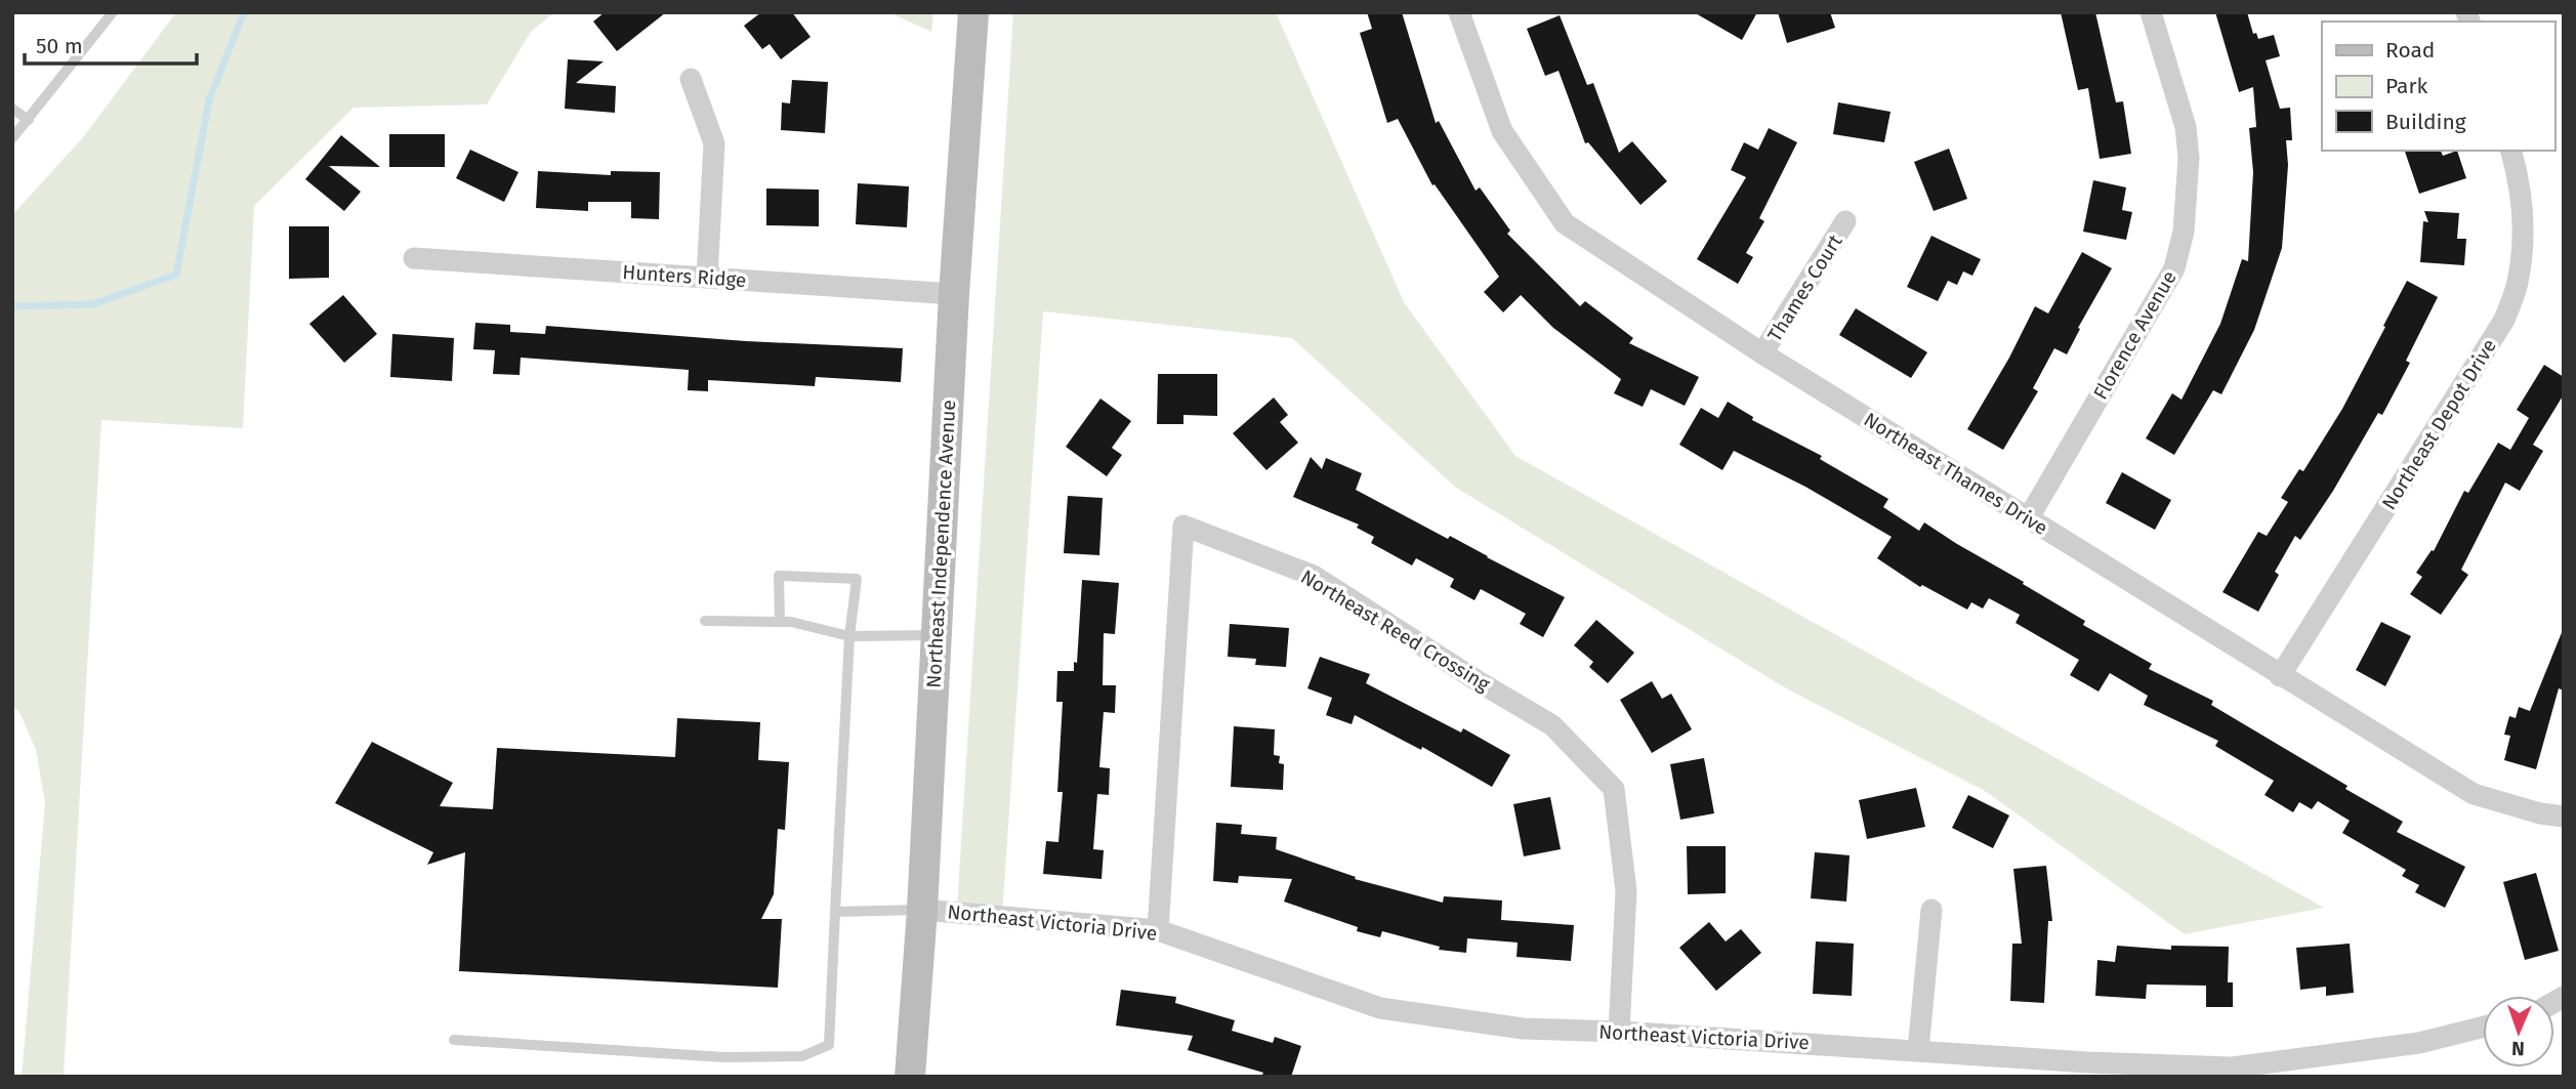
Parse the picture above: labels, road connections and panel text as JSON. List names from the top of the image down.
{
  "streets": {
    "street": [
      "Hunters Ridge",
      "Thames Court",
      "Florence Avenue",
      "Northeast Depot Drive",
      "Northeast Thames Drive",
      "Northeast Independence Avenue",
      "Northeast Reed Crossing",
      "Northeast Victoria Drive"
    ]
  },
  "crossings": [
    ["Hunters Ridge", "Northeast Independence Avenue"],
    ["Thames Court", "Northeast Thames Drive"],
    ["Florence Avenue", "Northeast Thames Drive"],
    ["Northeast Depot Drive", "Northeast Thames Drive"],
    ["Northeast Independence Avenue", "Northeast Victoria Drive"],
    ["Northeast Reed Crossing", "Northeast Victoria Drive"]
  ],
  "legend": ["Road", "Park", "Building"],
  "scale_bar": "50 m",
  "north": "bottom"
}
